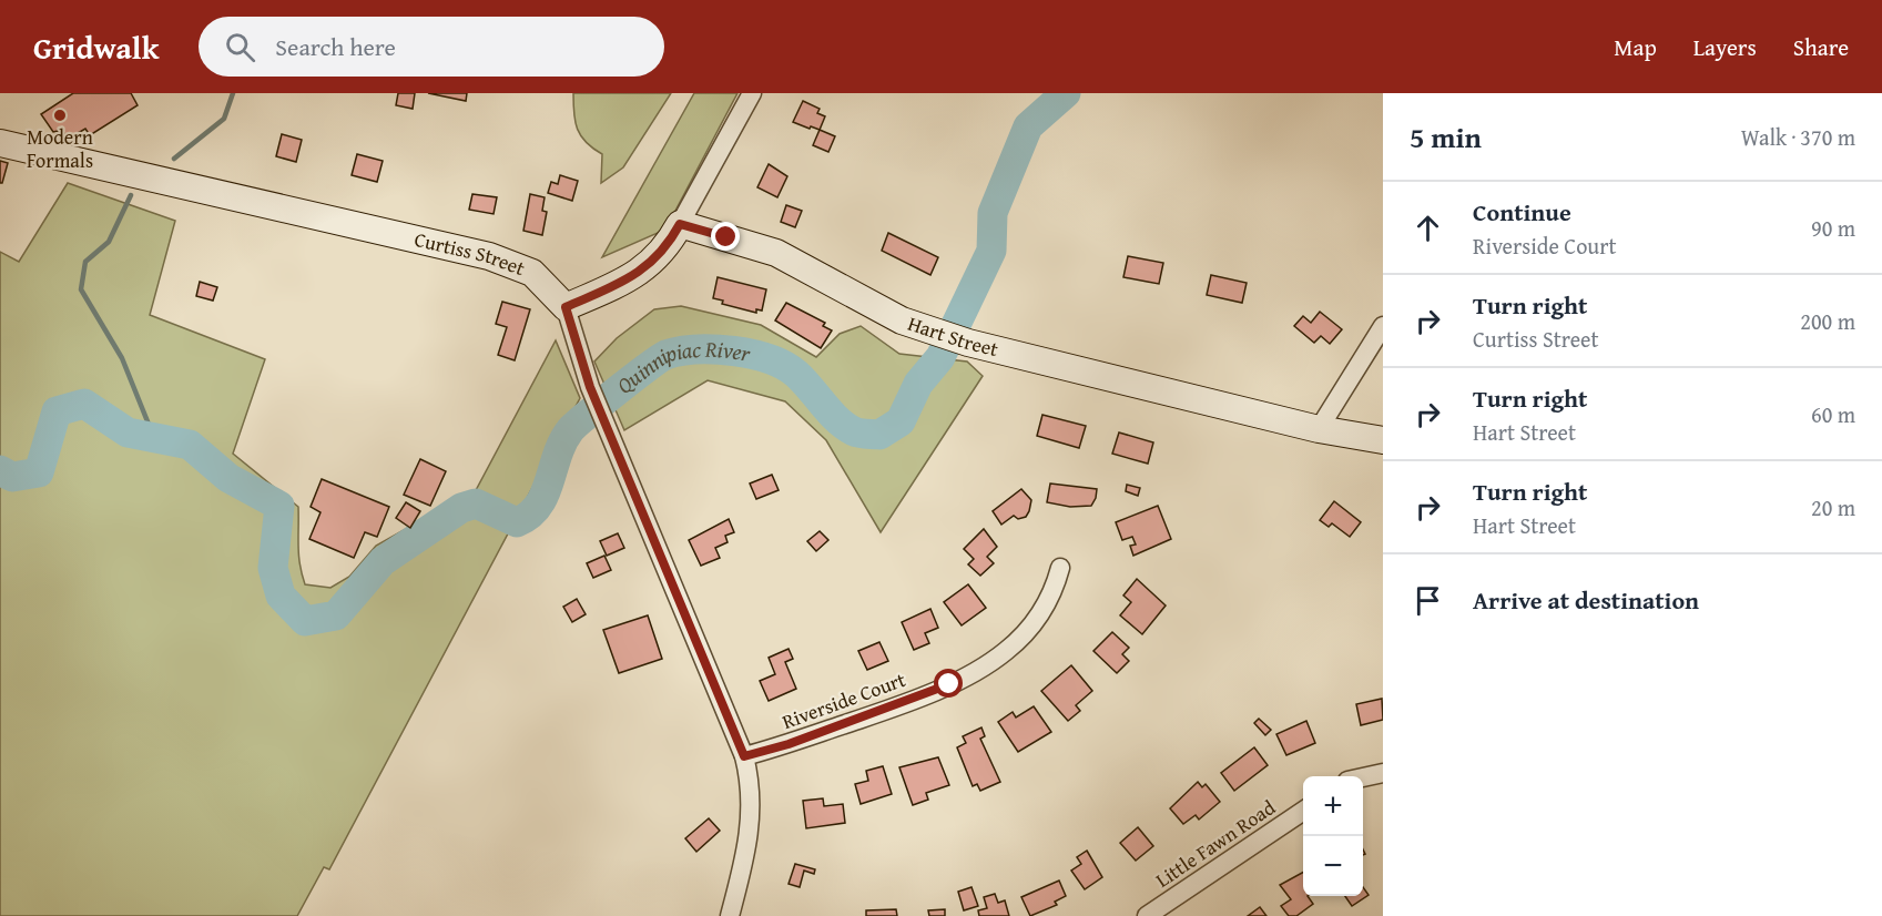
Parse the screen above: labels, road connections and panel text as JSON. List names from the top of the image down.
{
  "streets": {
    "street": [
      "Curtiss Street",
      "Hart Street",
      "Riverside Court",
      "Little Fawn Road"
    ]
  },
  "crossings": [
    ["Curtiss Street", "Riverside Court"]
  ],
  "water": ["Quinnipiac River"],
  "places": ["Modern Formals"],
  "page": {
    "header": "Gridwalk",
    "search": "Search here",
    "nav": ["Map", "Layers", "Share"],
    "heading": ["5 min", "Walk · 370 m"],
    "list": [
      ["Continue", "Riverside Court", "90 m"],
      ["Turn right", "Curtiss Street", "200 m"],
      ["Turn right", "Hart Street", "60 m"],
      ["Turn right", "Hart Street", "20 m"],
      "Arrive at destination"
    ],
    "map_buttons": ["+", "−"]
  }
}
